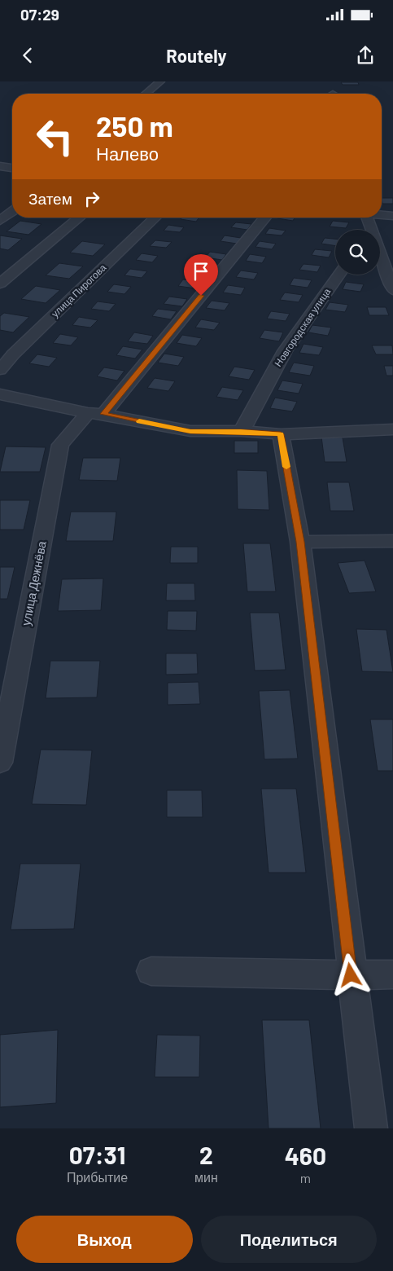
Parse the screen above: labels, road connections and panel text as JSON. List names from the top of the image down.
{
  "streets": {
    "street": ["улица Пирогова", "Новгородская улица", "улица Дежнёва"]
  },
  "page": {
    "status": "07:29",
    "header": "Routely",
    "turn": ["250 m", "Налево"],
    "then": "Затем",
    "eta": [
      "07:31",
      "Прибытие",
      "2",
      "мин",
      "460",
      "m"
    ],
    "buttons": ["Выход", "Поделиться"]
  }
}
